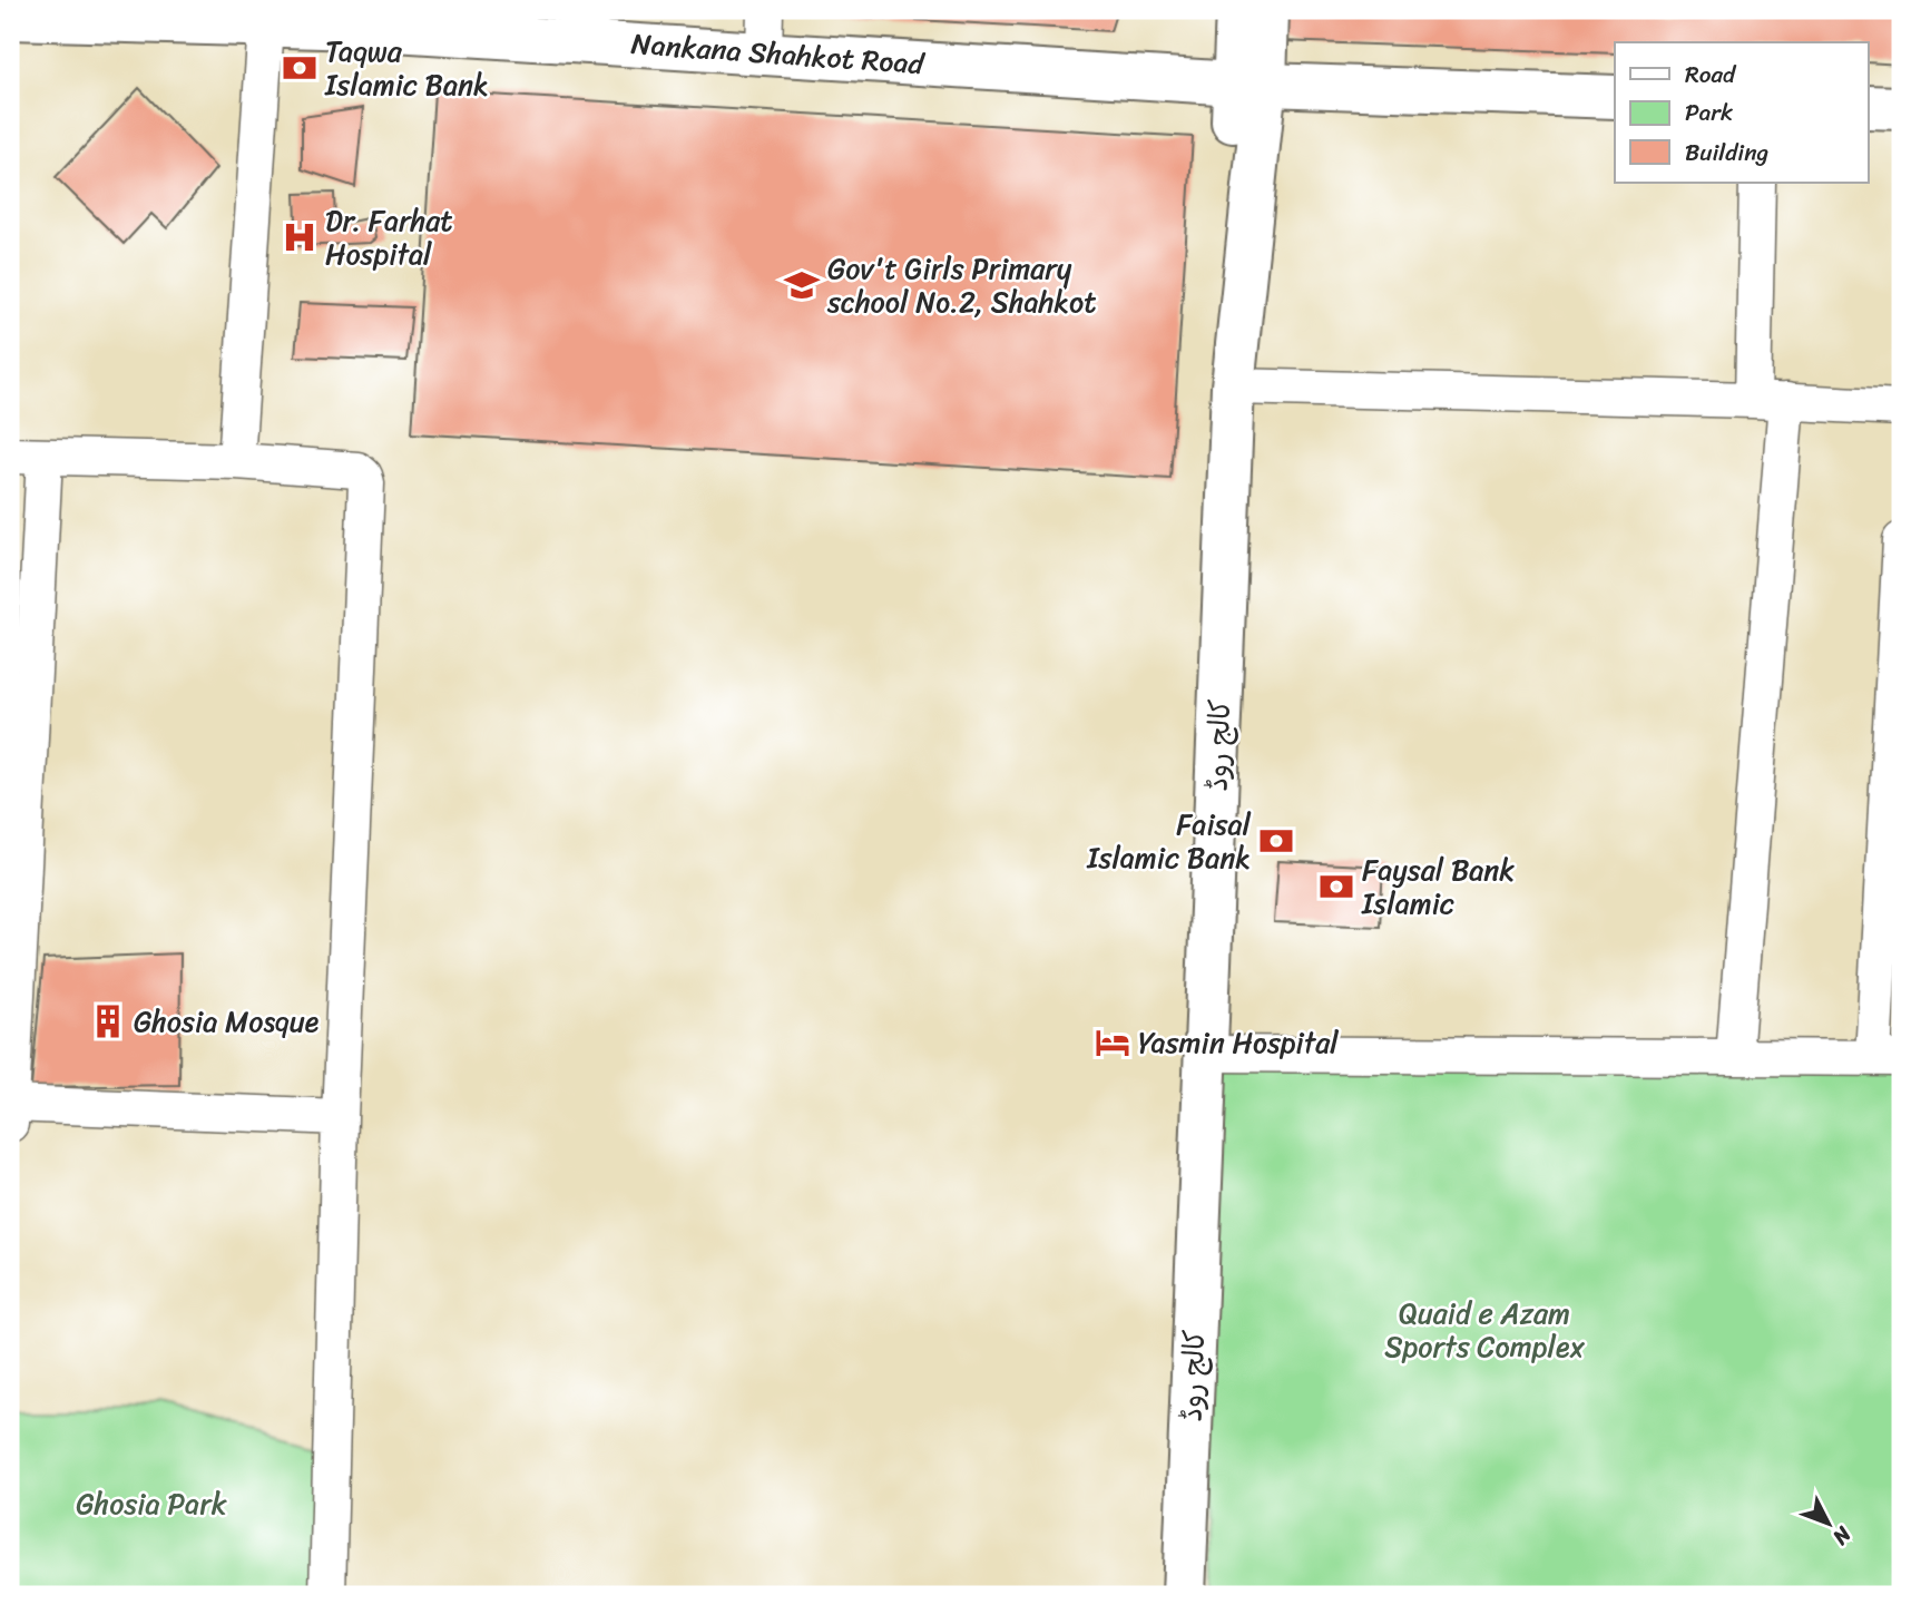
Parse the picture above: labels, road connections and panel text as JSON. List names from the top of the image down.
{
  "streets": {
    "street": ["Nankana Shahkot Road", "کالج روڈ"]
  },
  "crossings": [
    ["Nankana Shahkot Road", "کالج روڈ"]
  ],
  "parks": ["Quaid e Azam Sports Complex", "Ghosia Park"],
  "places": {
    "bank": ["Taqwa Islamic Bank", "Faisal Islamic Bank", "Faysal Bank Islamic"],
    "hospital": ["Dr. Farhat Hospital"],
    "school or university": ["Gov't Girls Primary school No.2, Shahkot"],
    "building": ["Ghosia Mosque"],
    "hotel": ["Yasmin Hospital"]
  },
  "legend": ["Road", "Park", "Building"],
  "north": "bottom right"
}
